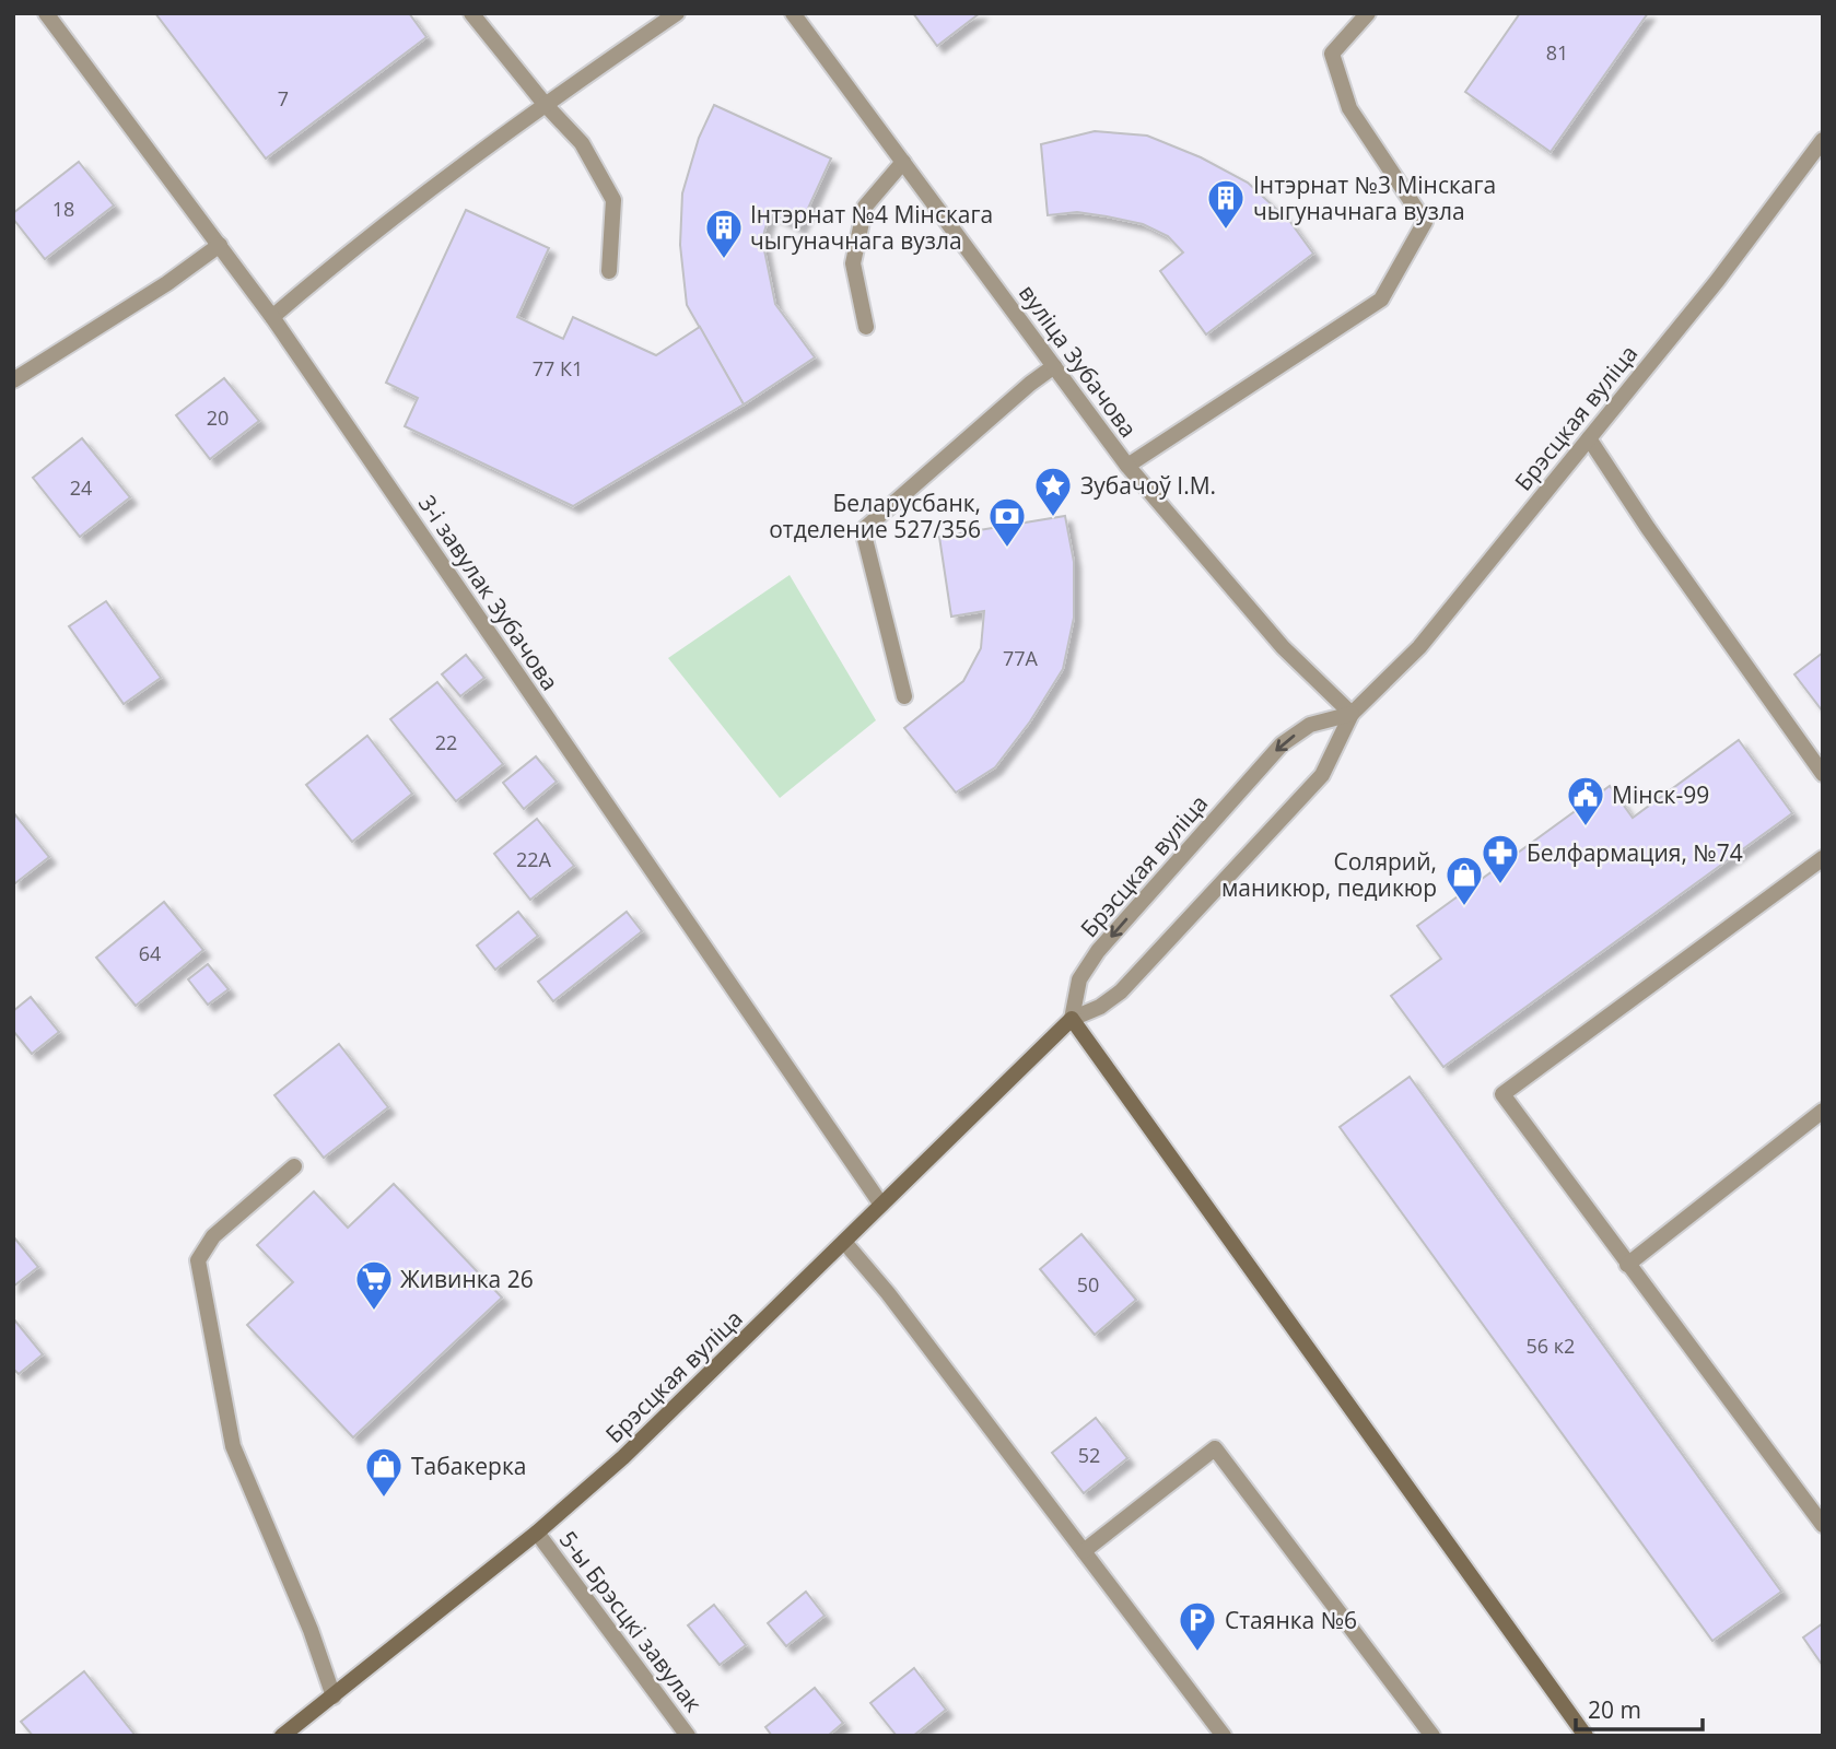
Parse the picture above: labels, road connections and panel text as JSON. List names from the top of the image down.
{
  "streets": {
    "street": [
      "вуліца Зубачова",
      "Брэсцкая вуліца",
      "3-і завулак Зубачова",
      "5-ы Брэсцкі завулак"
    ]
  },
  "crossings": [
    ["вуліца Зубачова", "Брэсцкая вуліца"],
    ["Брэсцкая вуліца", "3-і завулак Зубачова"],
    ["Брэсцкая вуліца", "5-ы Брэсцкі завулак"]
  ],
  "places": {
    "building": ["Інтэрнат №3 Мінскага чыгуначнага вузла", "Інтэрнат №4 Мінскага чыгуначнага вузла"],
    "place": ["Зубачоў І.М."],
    "bank": ["Беларусбанк, отделение 527/356"],
    "public building": ["Мінск-99"],
    "pharmacy": ["Белфармация, №74"],
    "shop": ["Солярий, маникюр, педикюр", "Табакерка"],
    "supermarket": ["Живинка 26"],
    "parking": ["Стаянка №6"]
  },
  "house_numbers": [
    "81",
    "7",
    "18",
    "77 К1",
    "20",
    "24",
    "77А",
    "22",
    "22А",
    "64",
    "50",
    "56 к2",
    "52"
  ],
  "scale_bar": "20 m"
}
